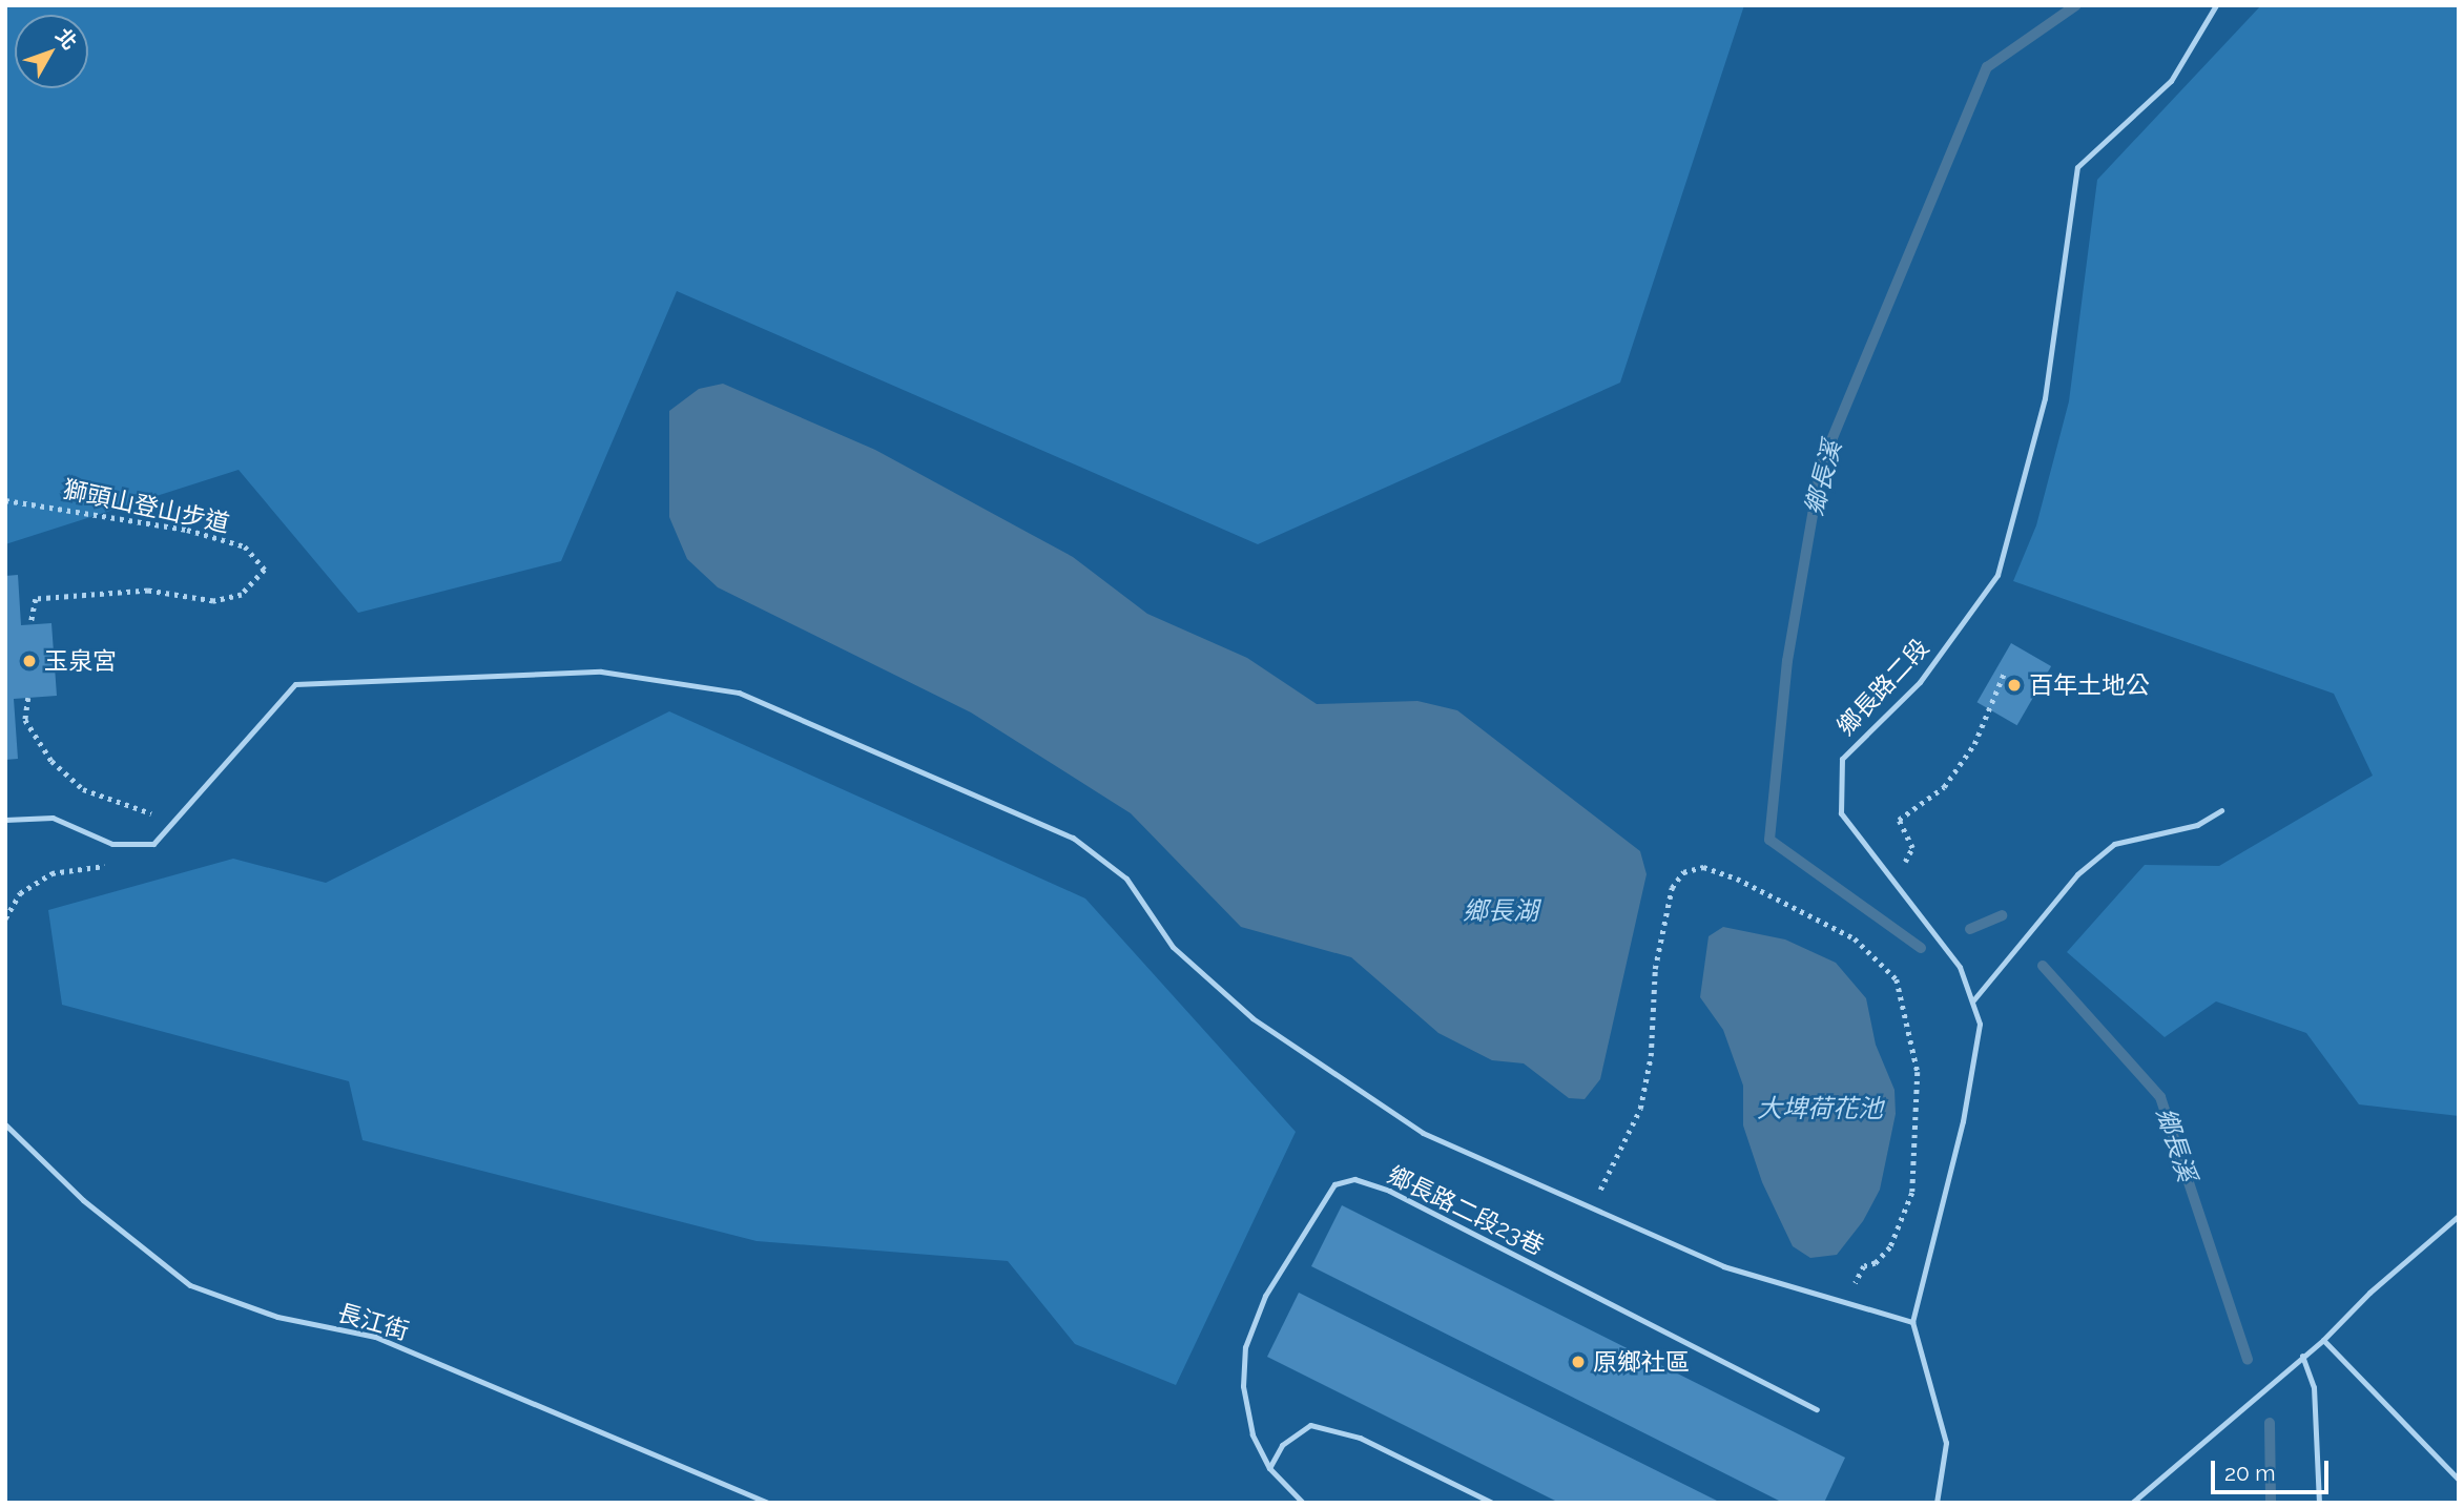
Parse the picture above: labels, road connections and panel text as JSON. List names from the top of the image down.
{
  "streets": {
    "lane": ["鄉長路二段", "鄉長路二段23巷", "長江街"],
    "path": ["獅頭山登山步道"]
  },
  "water": ["鄉長溪", "鄉長湖", "大埤荷花池"],
  "places": ["玉泉宮", "百年土地公", "原鄉社區"],
  "scale_bar": "20 m",
  "north": "top right"
}
